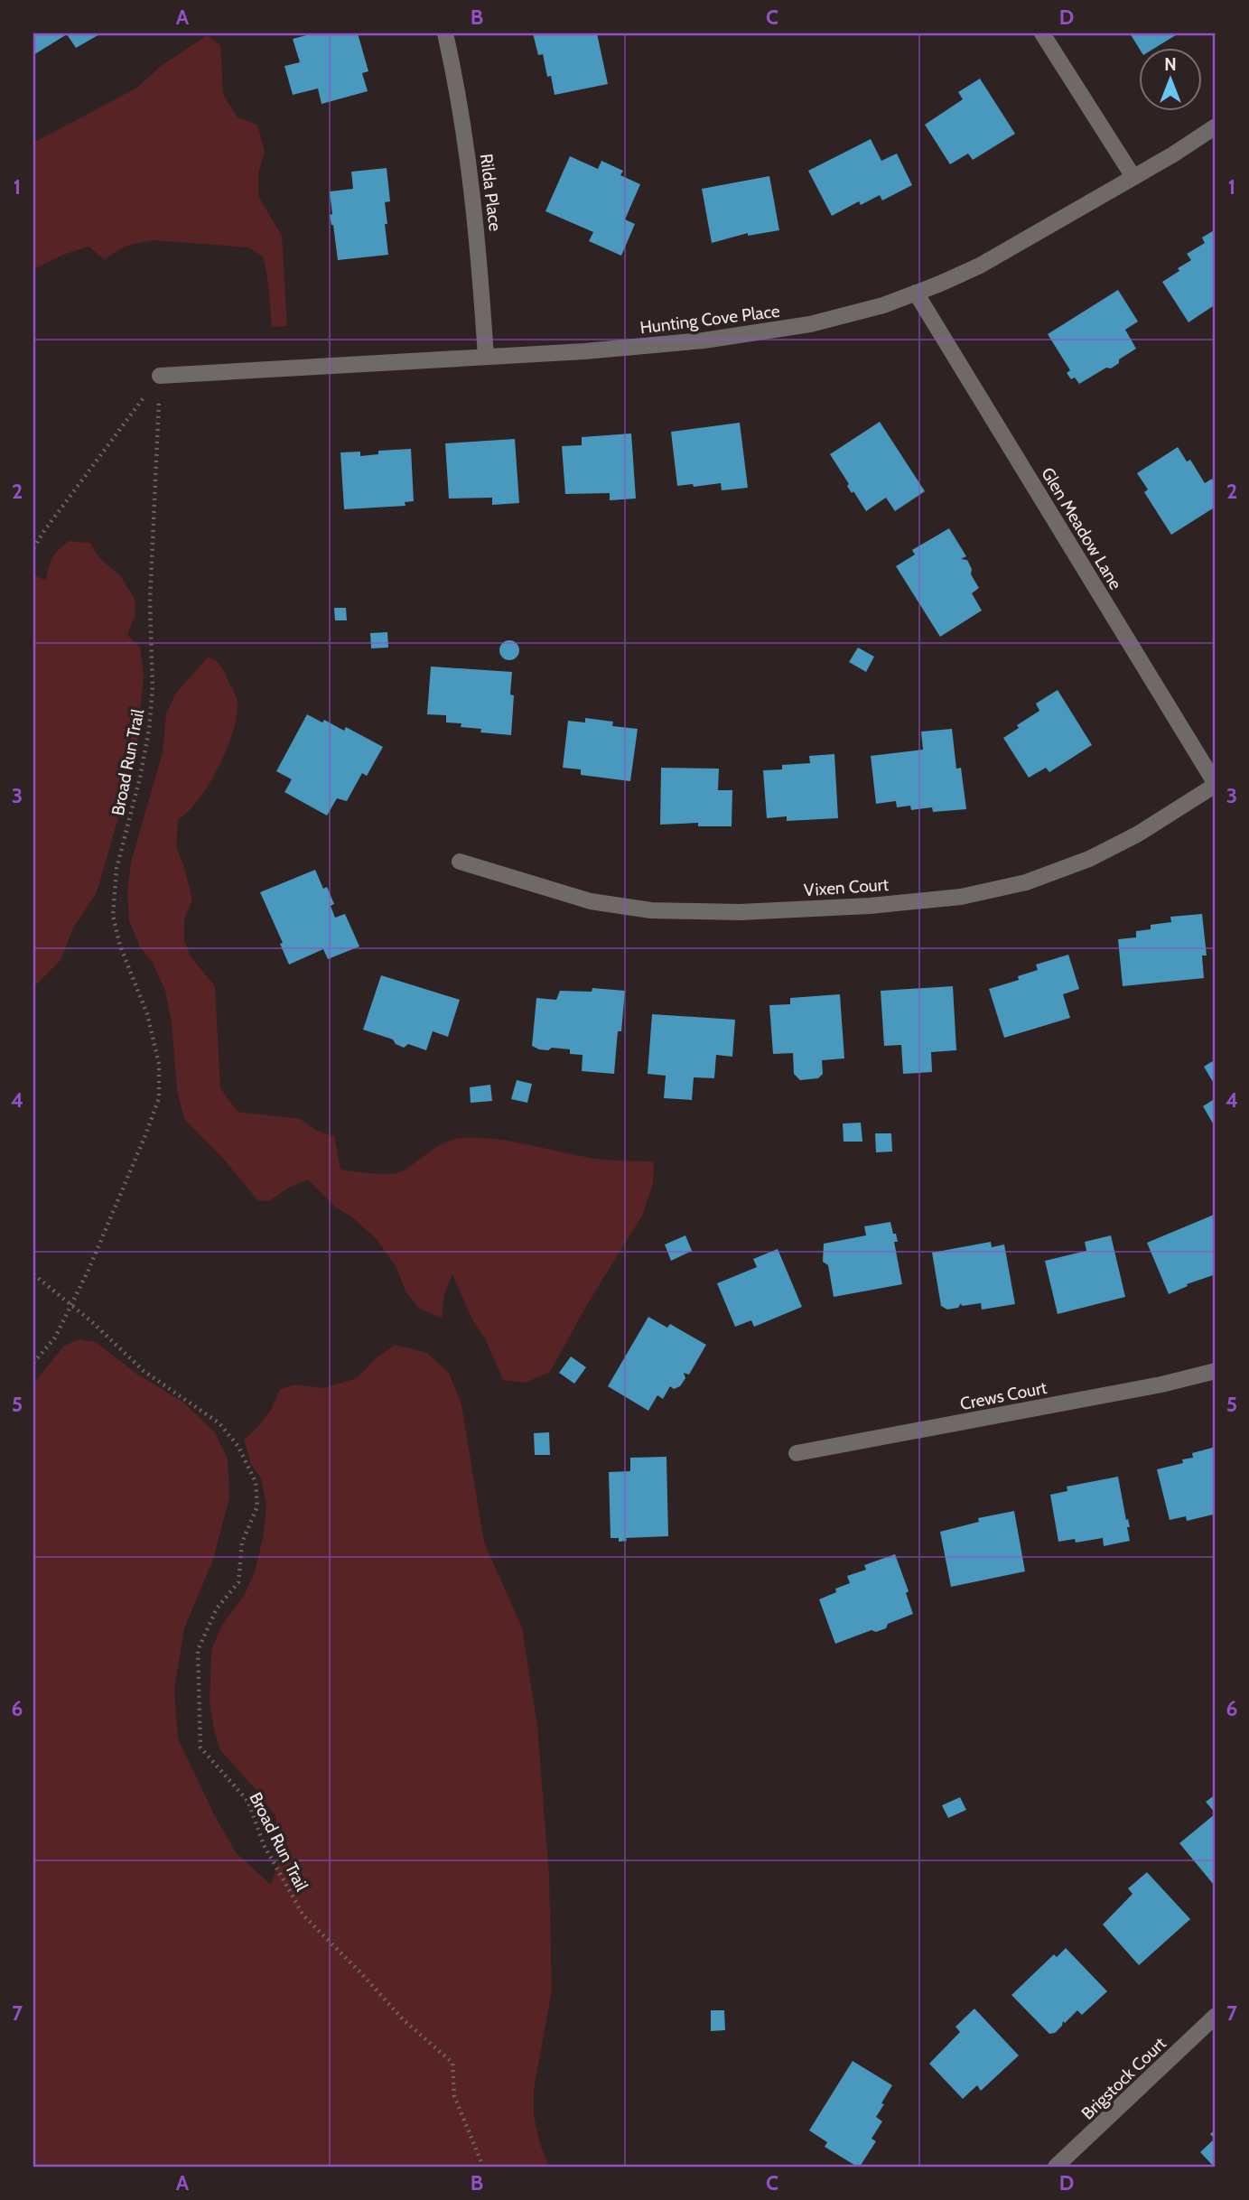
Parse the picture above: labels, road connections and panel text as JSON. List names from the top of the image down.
{
  "streets": {
    "street": [
      "Rilda Place",
      "Hunting Cove Place",
      "Glen Meadow Lane",
      "Vixen Court",
      "Crews Court",
      "Brigstock Court"
    ],
    "path": ["Broad Run Trail"]
  },
  "crossings": [
    ["Rilda Place", "Hunting Cove Place"],
    ["Hunting Cove Place", "Glen Meadow Lane"],
    ["Hunting Cove Place", "Broad Run Trail"],
    ["Glen Meadow Lane", "Vixen Court"]
  ],
  "north": "top",
  "grid": {
    "columns": [
      "A",
      "B",
      "C",
      "D"
    ],
    "rows": [
      "1",
      "2",
      "3",
      "4",
      "5",
      "6",
      "7"
    ]
  }
}
